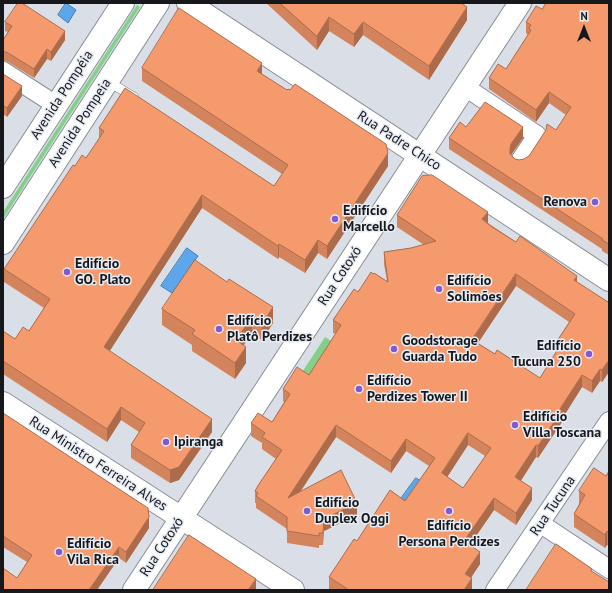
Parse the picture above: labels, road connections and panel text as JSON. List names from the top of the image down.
{
  "streets": {
    "street": [
      "Avenida Pompéia",
      "Avenida Pompeia",
      "Rua Padre Chico",
      "Rua Cotoxó",
      "Rua Ministro Ferreira Alves",
      "Rua Tucuna"
    ]
  },
  "crossings": [
    ["Rua Padre Chico", "Rua Cotoxó"],
    ["Rua Cotoxó", "Rua Ministro Ferreira Alves"]
  ],
  "places": [
    "Renova",
    "Edifício Marcello",
    "Edifício GO. Plato",
    "Edifício Solimões",
    "Edifício Platô Perdizes",
    "Goodstorage Guarda Tudo",
    "Edifício Tucuna 250",
    "Edifício Perdizes Tower II",
    "Edifício Villa Toscana",
    "Ipiranga",
    "Edifício Duplex Oggi",
    "Edifício Persona Perdizes",
    "Edifício Vila Rica"
  ],
  "north": "top"
}
